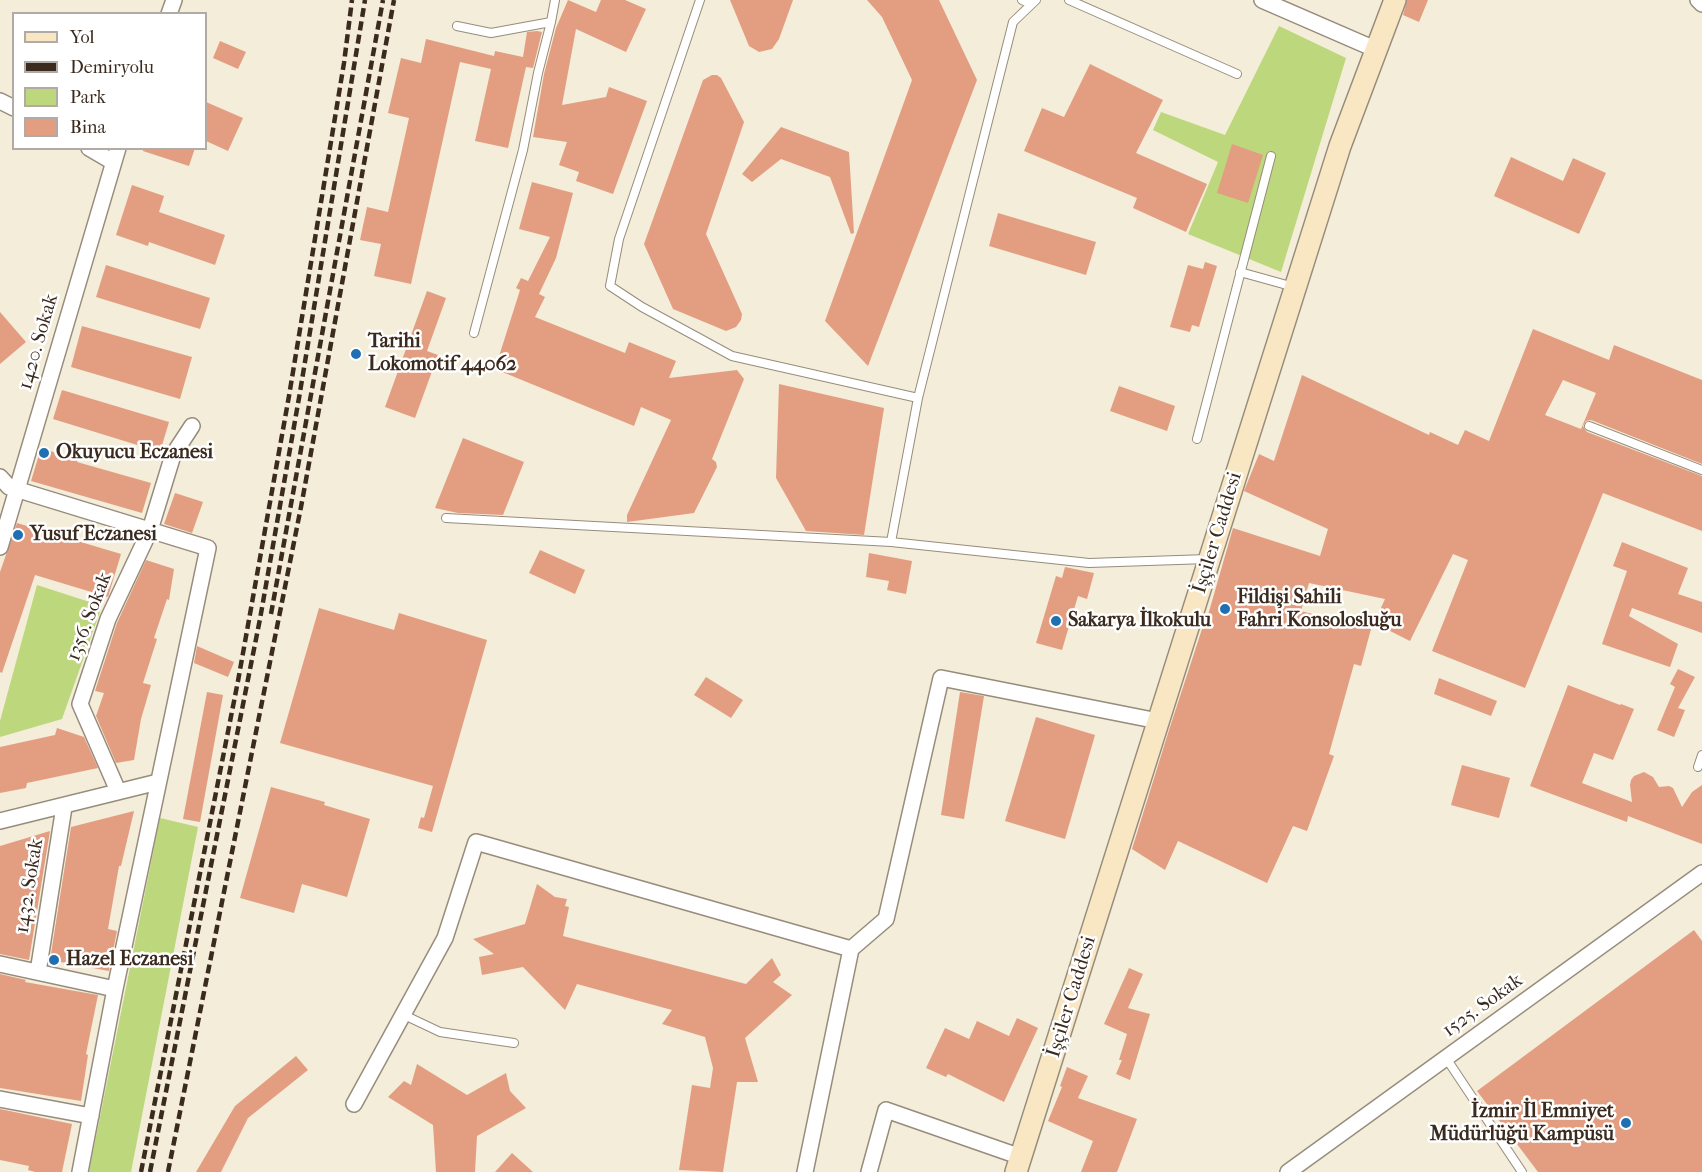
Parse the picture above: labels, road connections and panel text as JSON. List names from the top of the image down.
{
  "streets": {
    "street": [
      "1420. Sokak",
      "İşçiler Caddesi",
      "1356. Sokak",
      "1432. Sokak",
      "1525. Sokak"
    ]
  },
  "places": [
    "Tarihi Lokomotif 44062",
    "Okuyucu Eczanesi",
    "Yusuf Eczanesi",
    "Fildişi Sahili Fahri Konsolosluğu",
    "Sakarya İlkokulu",
    "Hazel Eczanesi",
    "İzmir İl Emniyet Müdürlüğü Kampüsü"
  ],
  "legend": [
    "Yol",
    "Demiryolu",
    "Park",
    "Bina"
  ]
}
